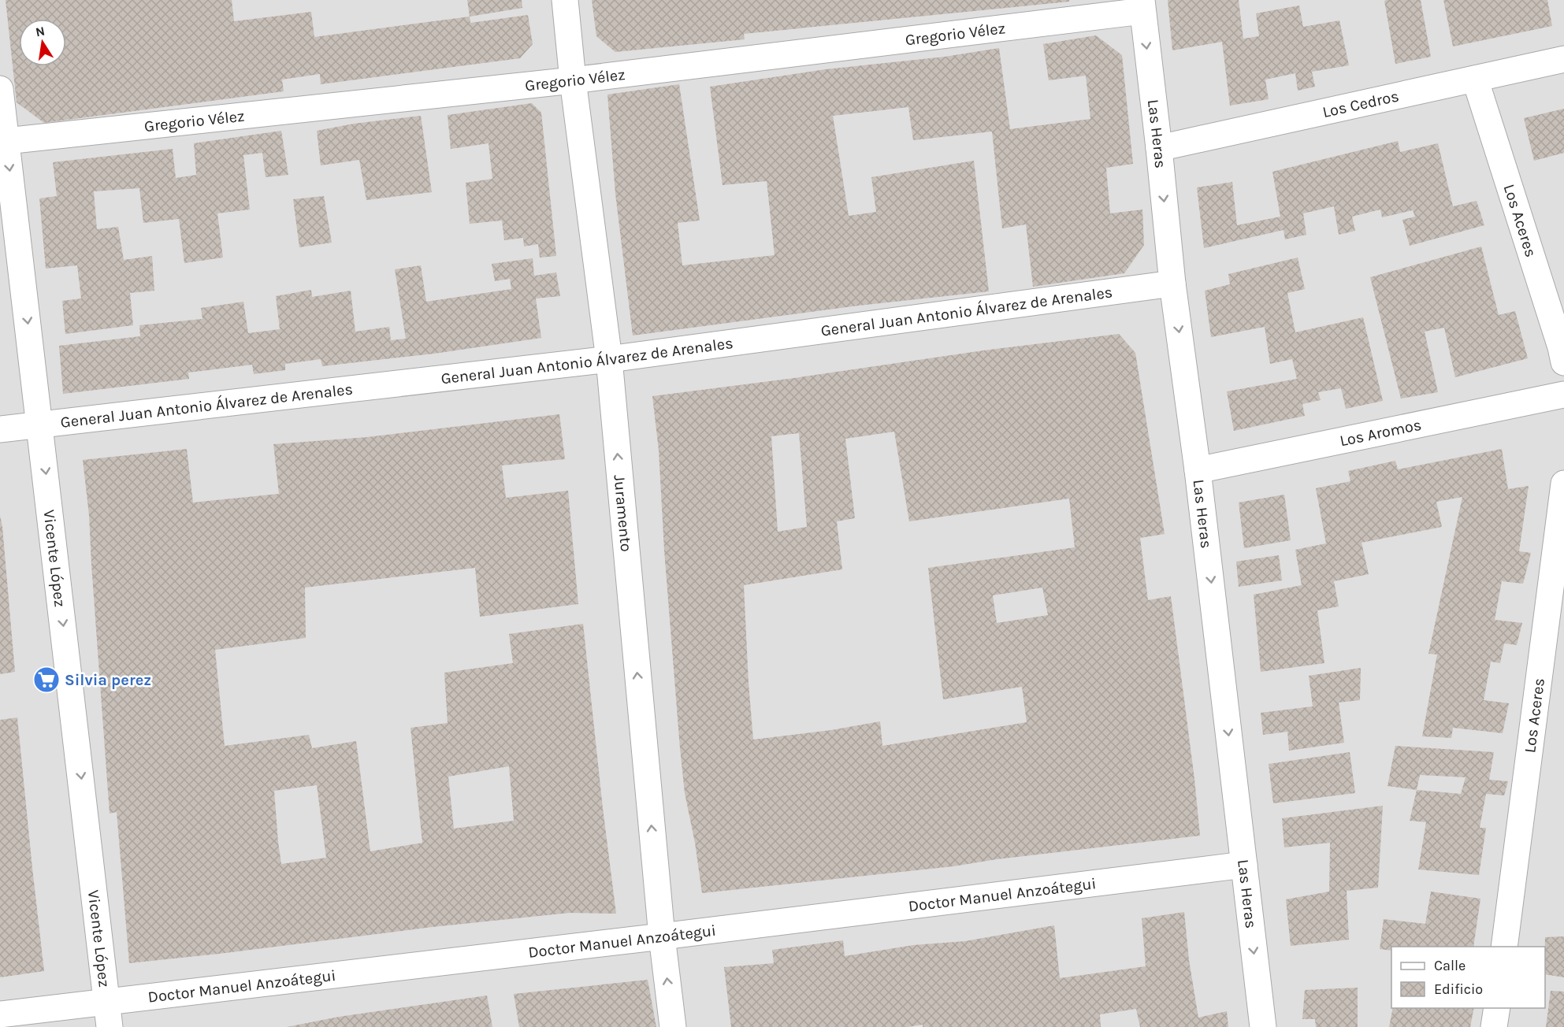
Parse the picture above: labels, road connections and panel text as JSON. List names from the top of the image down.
{
  "streets": {
    "street": [
      "Gregorio Vélez",
      "Los Cedros",
      "Las Heras",
      "Los Aceres",
      "General Juan Antonio Álvarez de Arenales",
      "Los Aromos",
      "Juramento",
      "Vicente López",
      "Doctor Manuel Anzoátegui"
    ]
  },
  "crossings": [
    ["Gregorio Vélez", "Las Heras"],
    ["Gregorio Vélez", "Juramento"],
    ["Gregorio Vélez", "Vicente López"],
    ["Los Cedros", "Las Heras"],
    ["Los Cedros", "Los Aceres"],
    ["Las Heras", "General Juan Antonio Álvarez de Arenales"],
    ["Las Heras", "Los Aromos"],
    ["Las Heras", "Doctor Manuel Anzoátegui"],
    ["General Juan Antonio Álvarez de Arenales", "Juramento"],
    ["General Juan Antonio Álvarez de Arenales", "Vicente López"],
    ["Juramento", "Doctor Manuel Anzoátegui"],
    ["Vicente López", "Doctor Manuel Anzoátegui"]
  ],
  "one_way": ["Las Heras", "Juramento", "Vicente López"],
  "places": {
    "supermarket": ["Silvia perez"]
  },
  "legend": ["Calle", "Edificio"],
  "north": "top"
}
